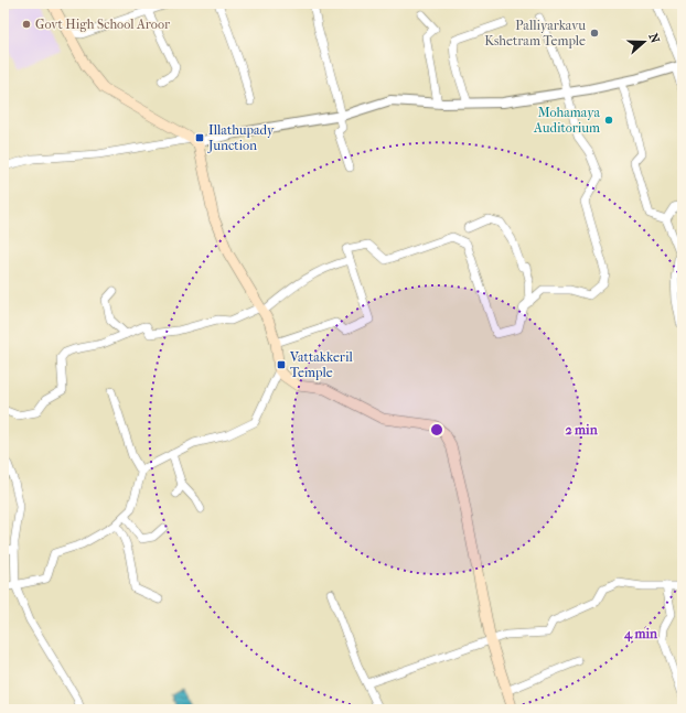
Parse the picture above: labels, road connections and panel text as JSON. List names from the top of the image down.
{
  "places": {
    "other": ["Govt High School Aroor", "Palliyarkavu Kshetram Temple", "Mohamaya Auditorium"],
    "transit": ["Illathupady Junction", "Vattakkeril Temple"]
  },
  "north": "right",
  "rings": ["2 min", "4 min"]
}
